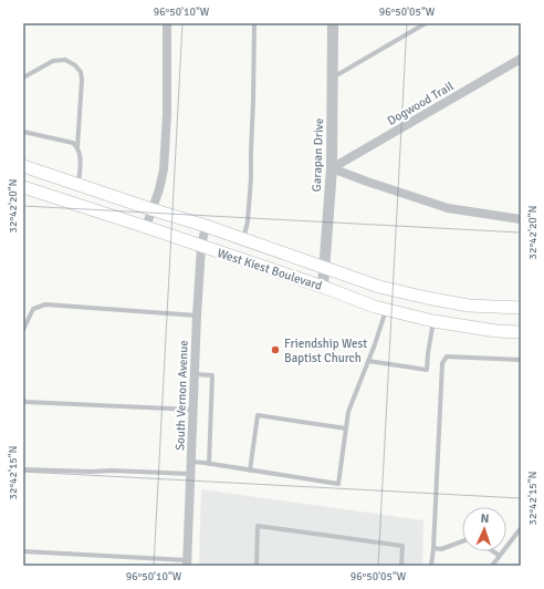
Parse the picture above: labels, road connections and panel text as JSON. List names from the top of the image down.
{
  "streets": {
    "main road": ["West Kiest Boulevard"],
    "street": ["Dogwood Trail", "Garapan Drive", "South Vernon Avenue"]
  },
  "crossings": [
    ["Dogwood Trail", "Garapan Drive"],
    ["Garapan Drive", "West Kiest Boulevard"],
    ["West Kiest Boulevard", "South Vernon Avenue"]
  ],
  "places": ["Friendship West Baptist Church"],
  "north": "top",
  "coordinates": [
    "96°50'10\"W",
    "96°50'05\"W",
    "32°42'20\"N",
    "32°42'15\"N"
  ]
}
